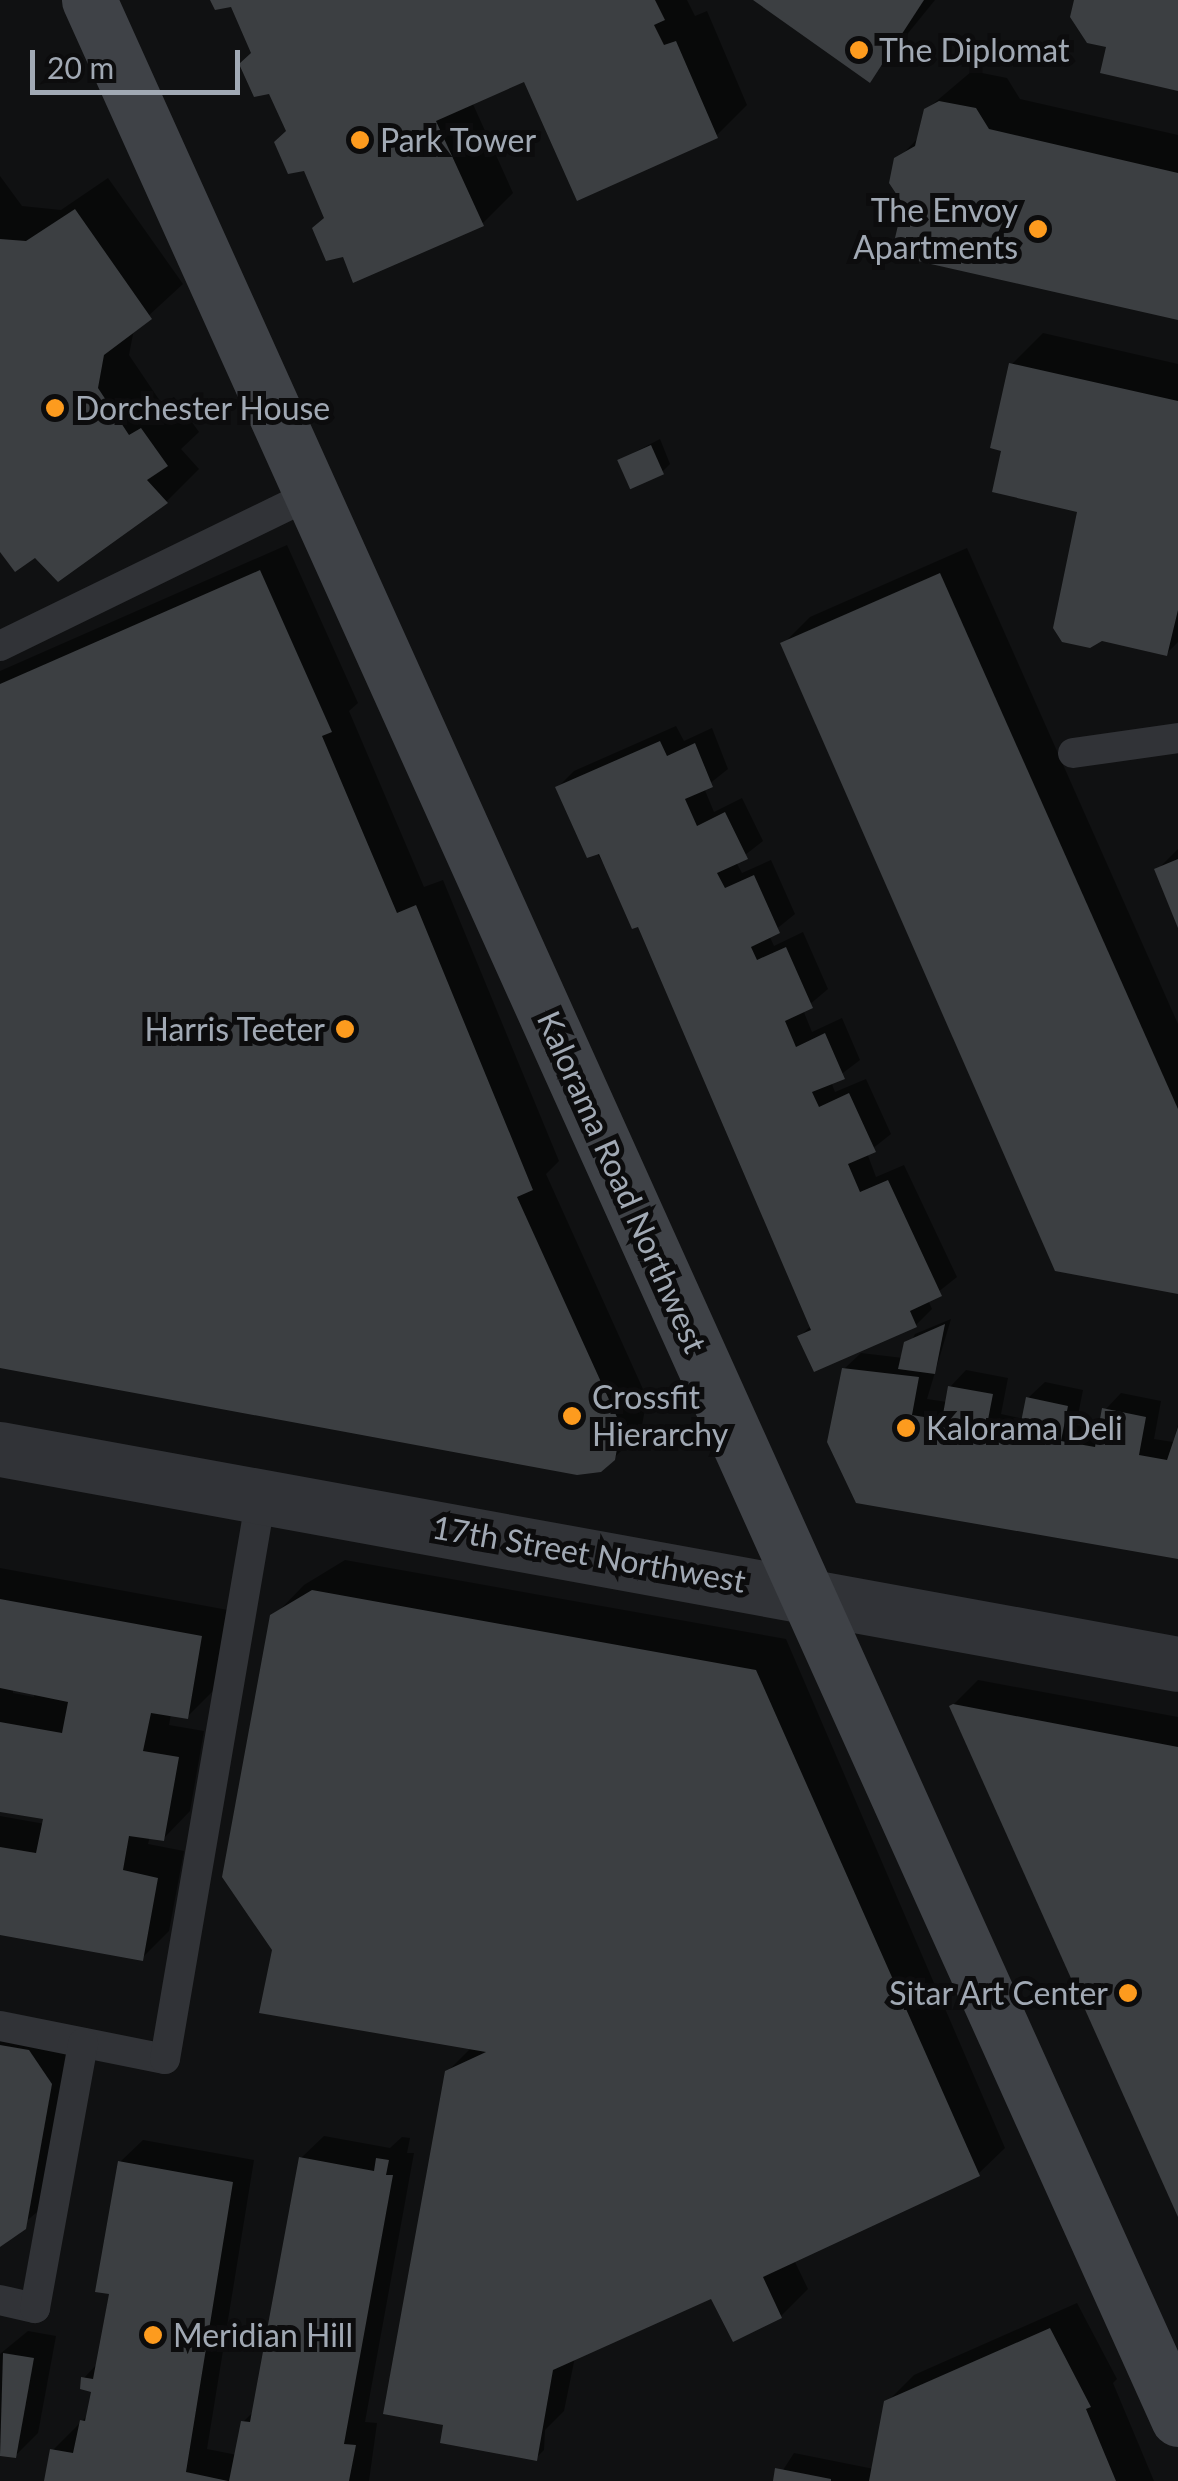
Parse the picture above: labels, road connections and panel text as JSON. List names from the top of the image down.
{
  "streets": {
    "street": ["Kalorama Road Northwest", "17th Street Northwest"]
  },
  "crossings": [
    ["Kalorama Road Northwest", "17th Street Northwest"]
  ],
  "places": [
    "The Diplomat",
    "Park Tower",
    "The Envoy Apartments",
    "Dorchester House",
    "Harris Teeter",
    "Crossfit Hierarchy",
    "Kalorama Deli",
    "Sitar Art Center",
    "Meridian Hill"
  ],
  "scale_bar": "20 m"
}
